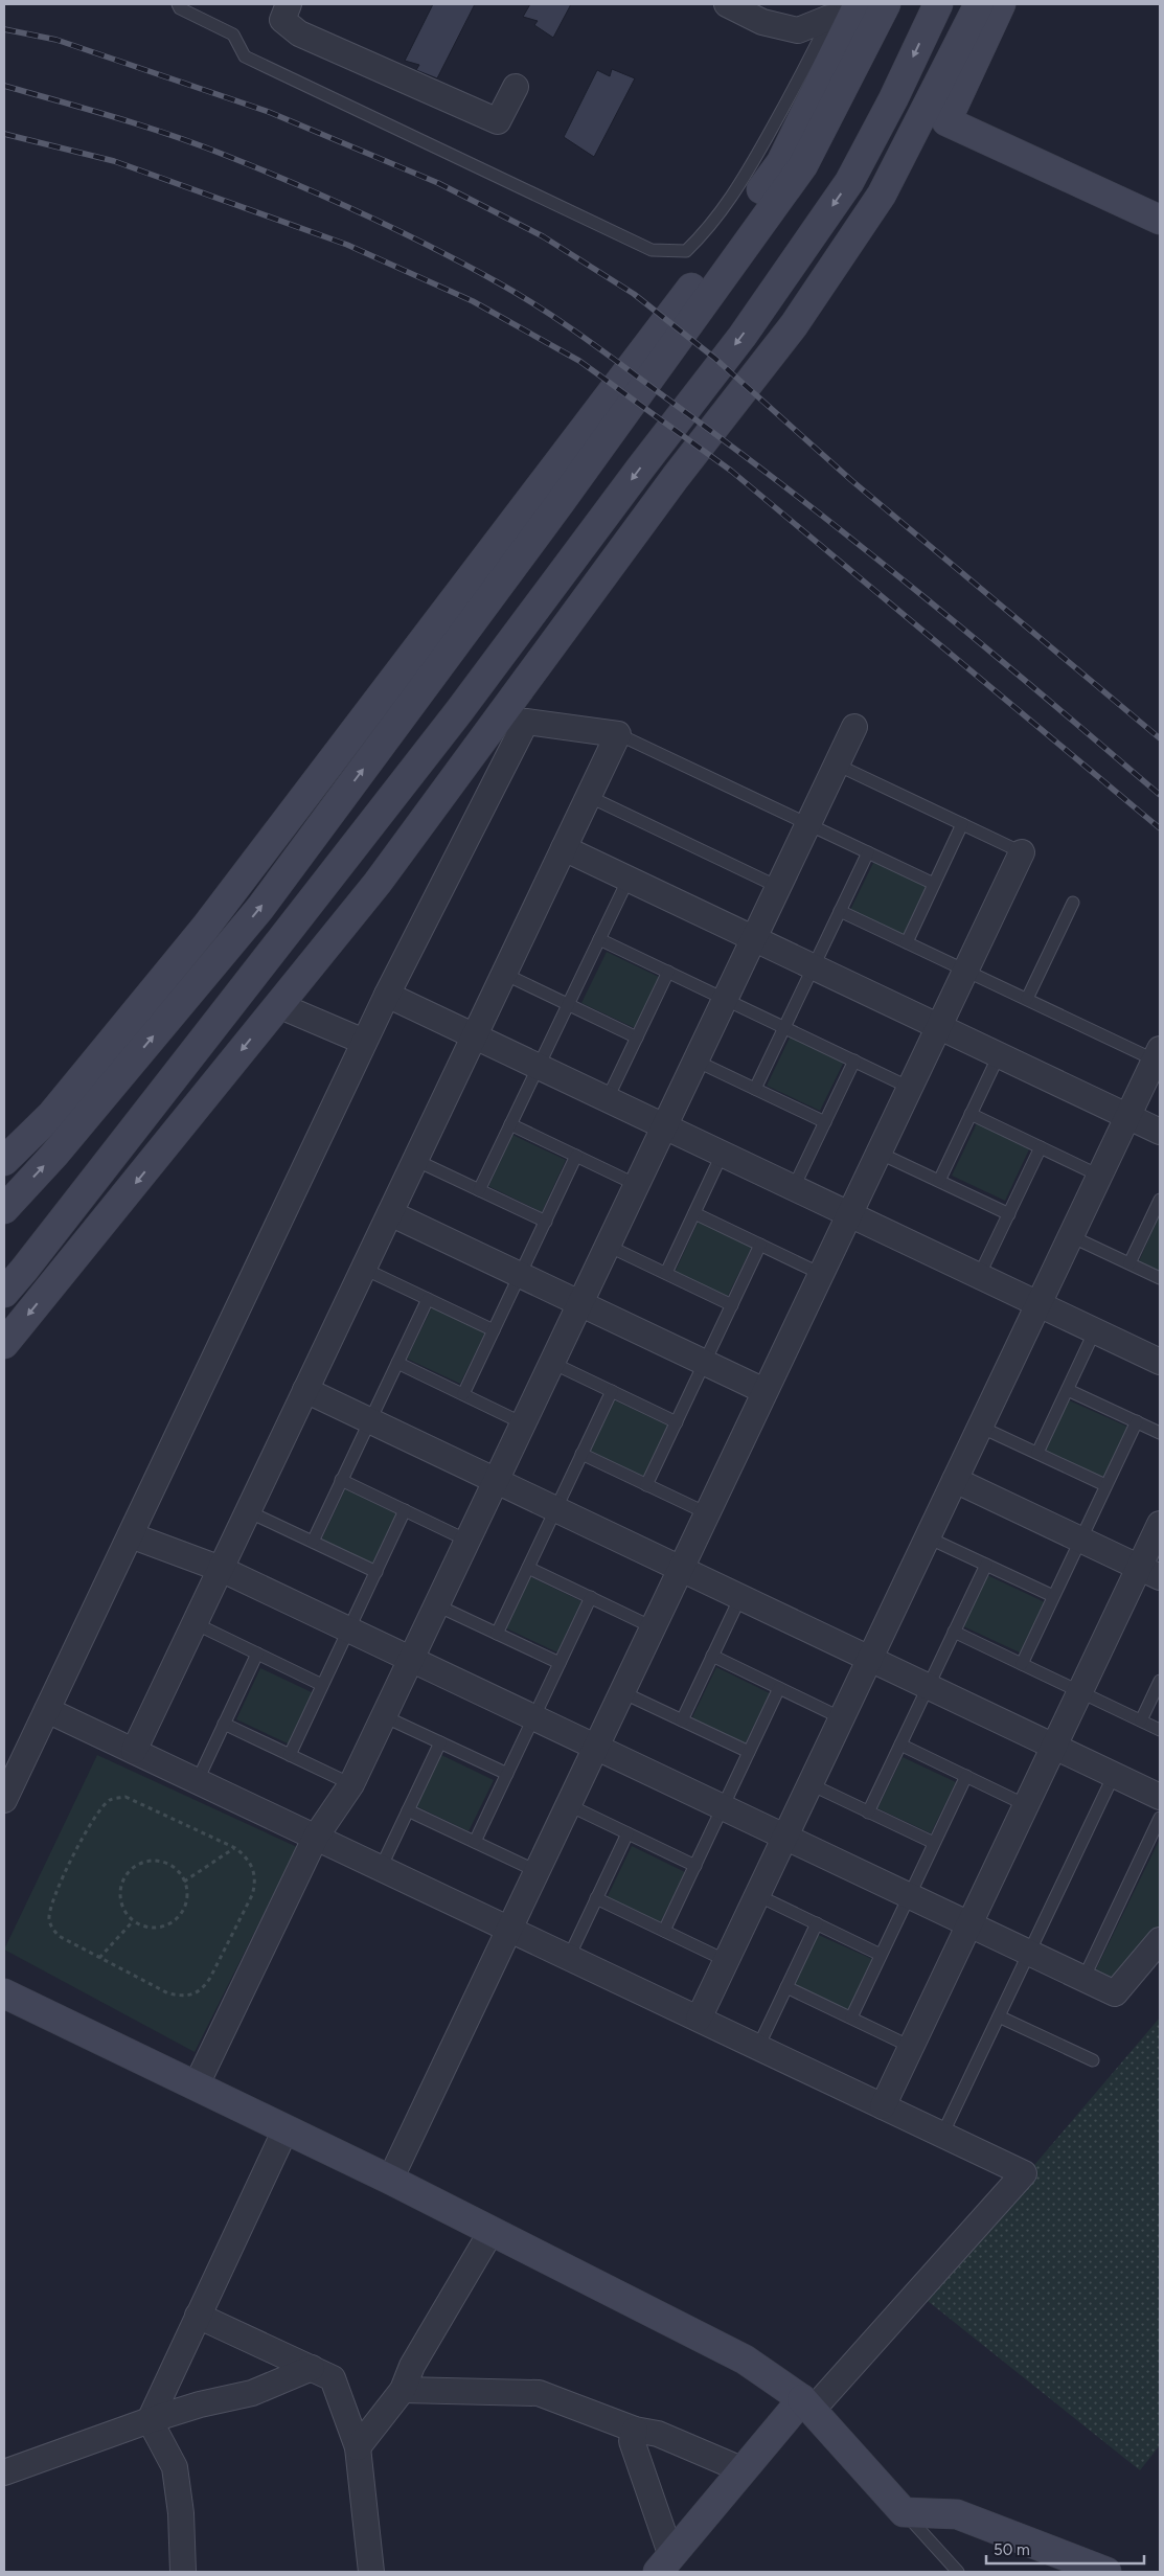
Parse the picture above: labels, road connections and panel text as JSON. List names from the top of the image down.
{
  "scale_bar": "50 m"
}
